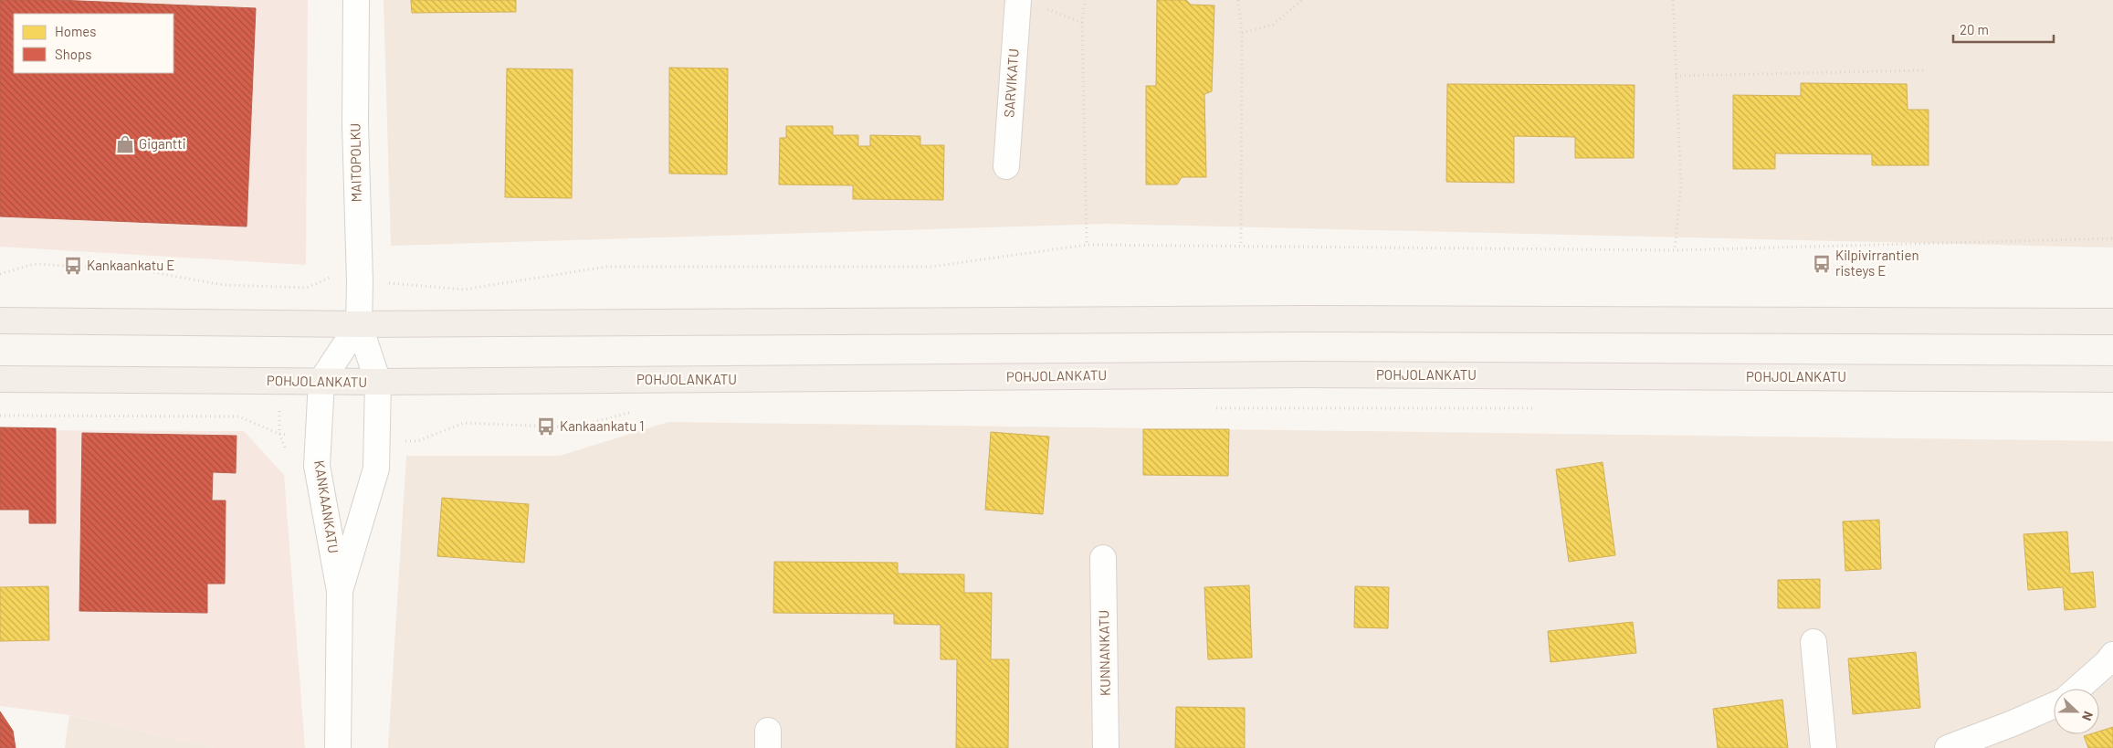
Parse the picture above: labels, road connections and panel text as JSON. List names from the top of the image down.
{
  "streets": {
    "main road": ["POHJOLANKATU"],
    "street": [
      "SARVIKATU",
      "MAITOPOLKU",
      "KANKAANKATU",
      "KUNNANKATU"
    ]
  },
  "crossings": [
    ["MAITOPOLKU", "KANKAANKATU"],
    ["POHJOLANKATU", "KANKAANKATU"]
  ],
  "places": {
    "shop": ["Gigantti"],
    "bus stop": ["Kilpivirrantien risteys E", "Kankaankatu E", "Kankaankatu 1"]
  },
  "legend": ["Homes", "Shops"],
  "scale_bar": "20 m",
  "north": "right"
}
